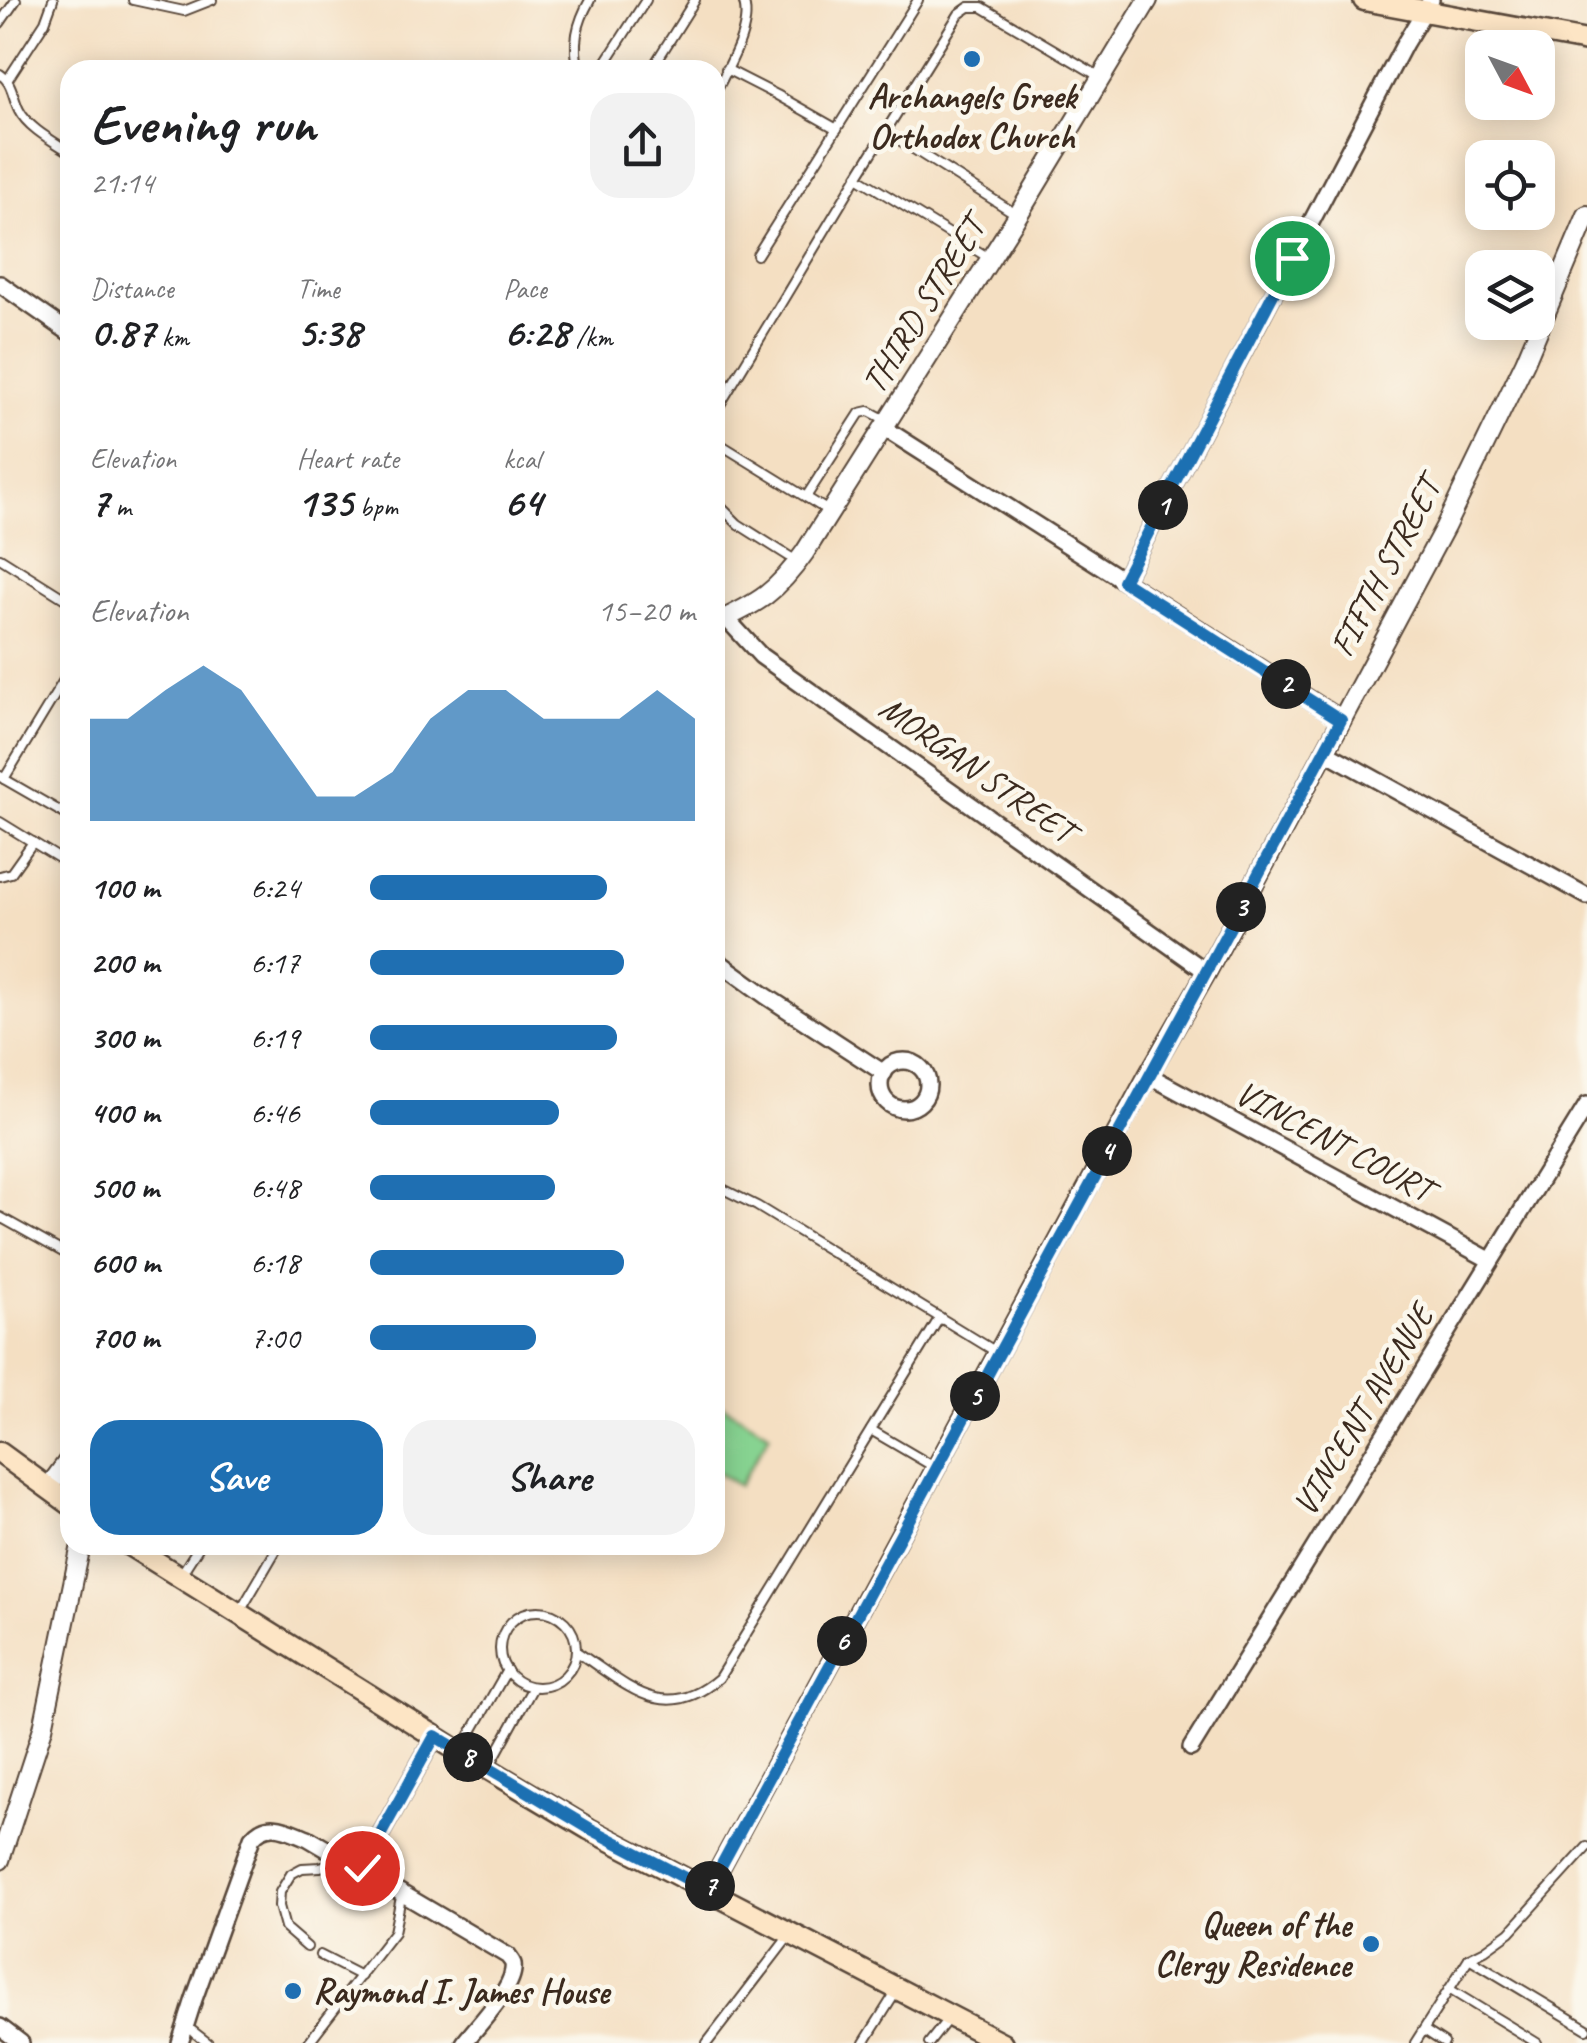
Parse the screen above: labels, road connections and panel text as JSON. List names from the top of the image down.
{
  "streets": {
    "street": [
      "THIRD STREET",
      "FIFTH STREET",
      "MORGAN STREET",
      "VINCENT COURT",
      "VINCENT AVENUE"
    ]
  },
  "crossings": [
    ["FIFTH STREET", "MORGAN STREET"],
    ["FIFTH STREET", "VINCENT COURT"],
    ["VINCENT COURT", "VINCENT AVENUE"]
  ],
  "places": ["Archangels Greek Orthodox Church", "Queen of the Clergy Residence", "Raymond I. James House"],
  "north": "bottom right",
  "page": {
    "heading": ["Evening run", "21:14"],
    "stats": [
      ["Distance", "0.87 km"],
      ["Time", "5:38"],
      ["Pace", "6:28 /km"],
      ["Elevation", "7 m"],
      ["Heart rate", "135 bpm"],
      ["kcal", "64"]
    ],
    "pins": [
      "1",
      "2",
      "3",
      "4",
      "5",
      "6",
      "8",
      "7"
    ],
    "chart": ["Elevation", "15–20 m"],
    "list": [
      {
        "name": "100 m",
        "note": "6:24"
      },
      {
        "name": "200 m",
        "note": "6:17"
      },
      {
        "name": "300 m",
        "note": "6:19"
      },
      {
        "name": "400 m",
        "note": "6:46"
      },
      {
        "name": "500 m",
        "note": "6:48"
      },
      {
        "name": "600 m",
        "note": "6:18"
      },
      {
        "name": "700 m",
        "note": "7:00"
      }
    ],
    "buttons": ["Save", "Share"]
  }
}
